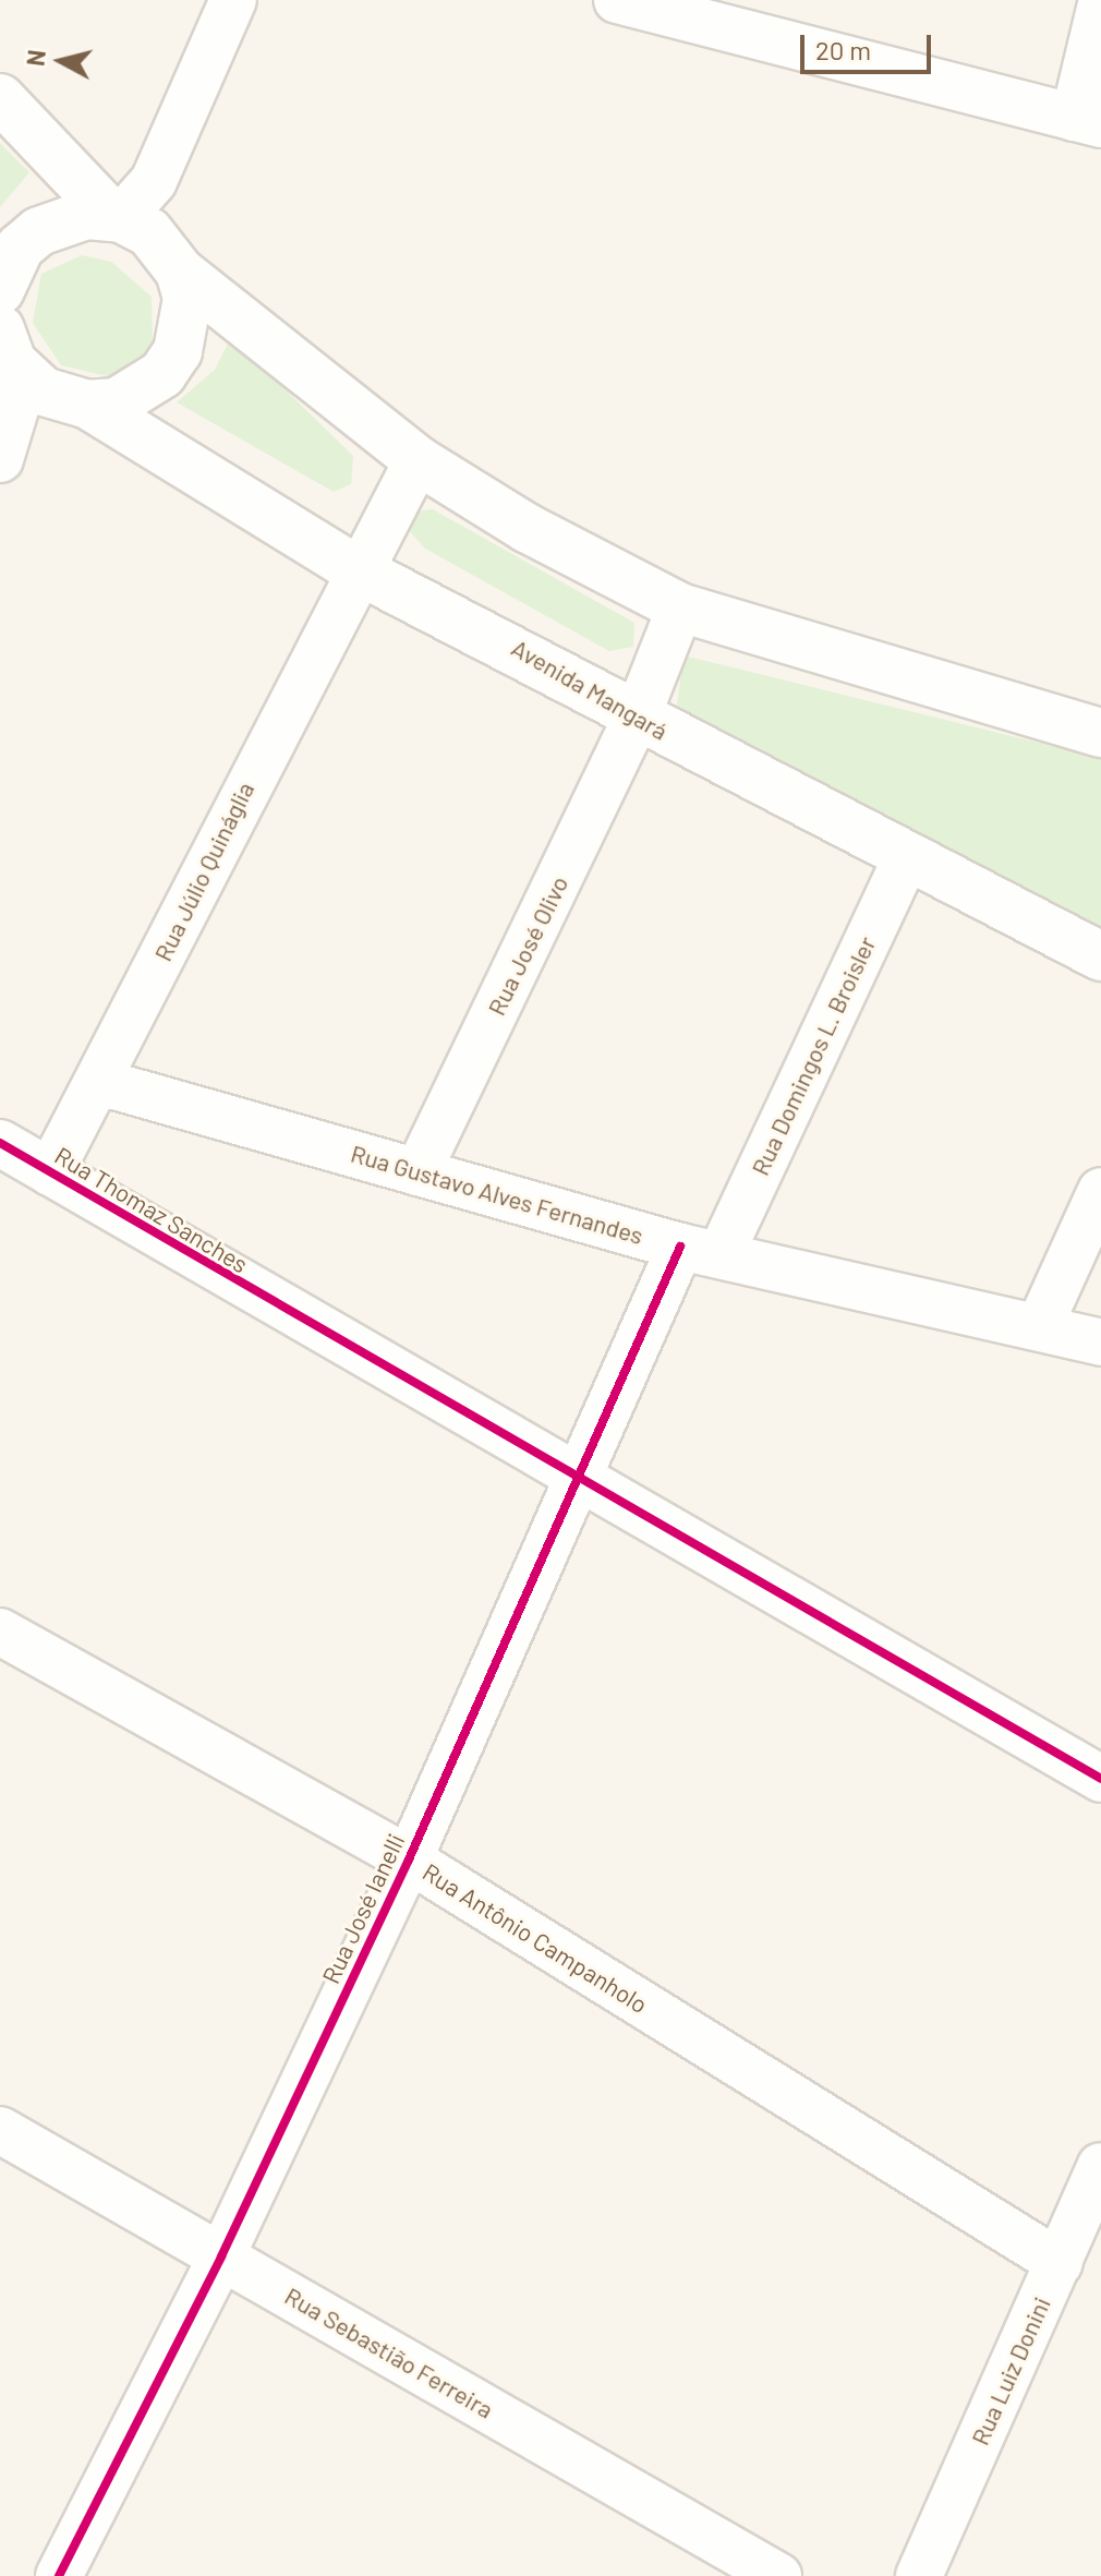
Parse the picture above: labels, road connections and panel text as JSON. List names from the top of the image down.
{
  "streets": {
    "street": [
      "Avenida Mangará",
      "Rua Júlio Quináglia",
      "Rua José Olivo",
      "Rua Domingos L. Broisler",
      "Rua Gustavo Alves Fernandes",
      "Rua Thomaz Sanches",
      "Rua José Ianelli",
      "Rua Antônio Campanholo",
      "Rua Sebastião Ferreira",
      "Rua Luiz Donini"
    ]
  },
  "crossings": [
    ["Avenida Mangará", "Rua Júlio Quináglia"],
    ["Avenida Mangará", "Rua José Olivo"],
    ["Avenida Mangará", "Rua Domingos L. Broisler"],
    ["Rua Júlio Quináglia", "Rua Gustavo Alves Fernandes"],
    ["Rua Júlio Quináglia", "Rua Thomaz Sanches"],
    ["Rua José Olivo", "Rua Gustavo Alves Fernandes"],
    ["Rua Domingos L. Broisler", "Rua Gustavo Alves Fernandes"],
    ["Rua Domingos L. Broisler", "Rua José Ianelli"],
    ["Rua Gustavo Alves Fernandes", "Rua José Ianelli"],
    ["Rua Thomaz Sanches", "Rua José Ianelli"],
    ["Rua José Ianelli", "Rua Antônio Campanholo"],
    ["Rua José Ianelli", "Rua Sebastião Ferreira"],
    ["Rua Antônio Campanholo", "Rua Luiz Donini"]
  ],
  "scale_bar": "20 m",
  "north": "left"
}
